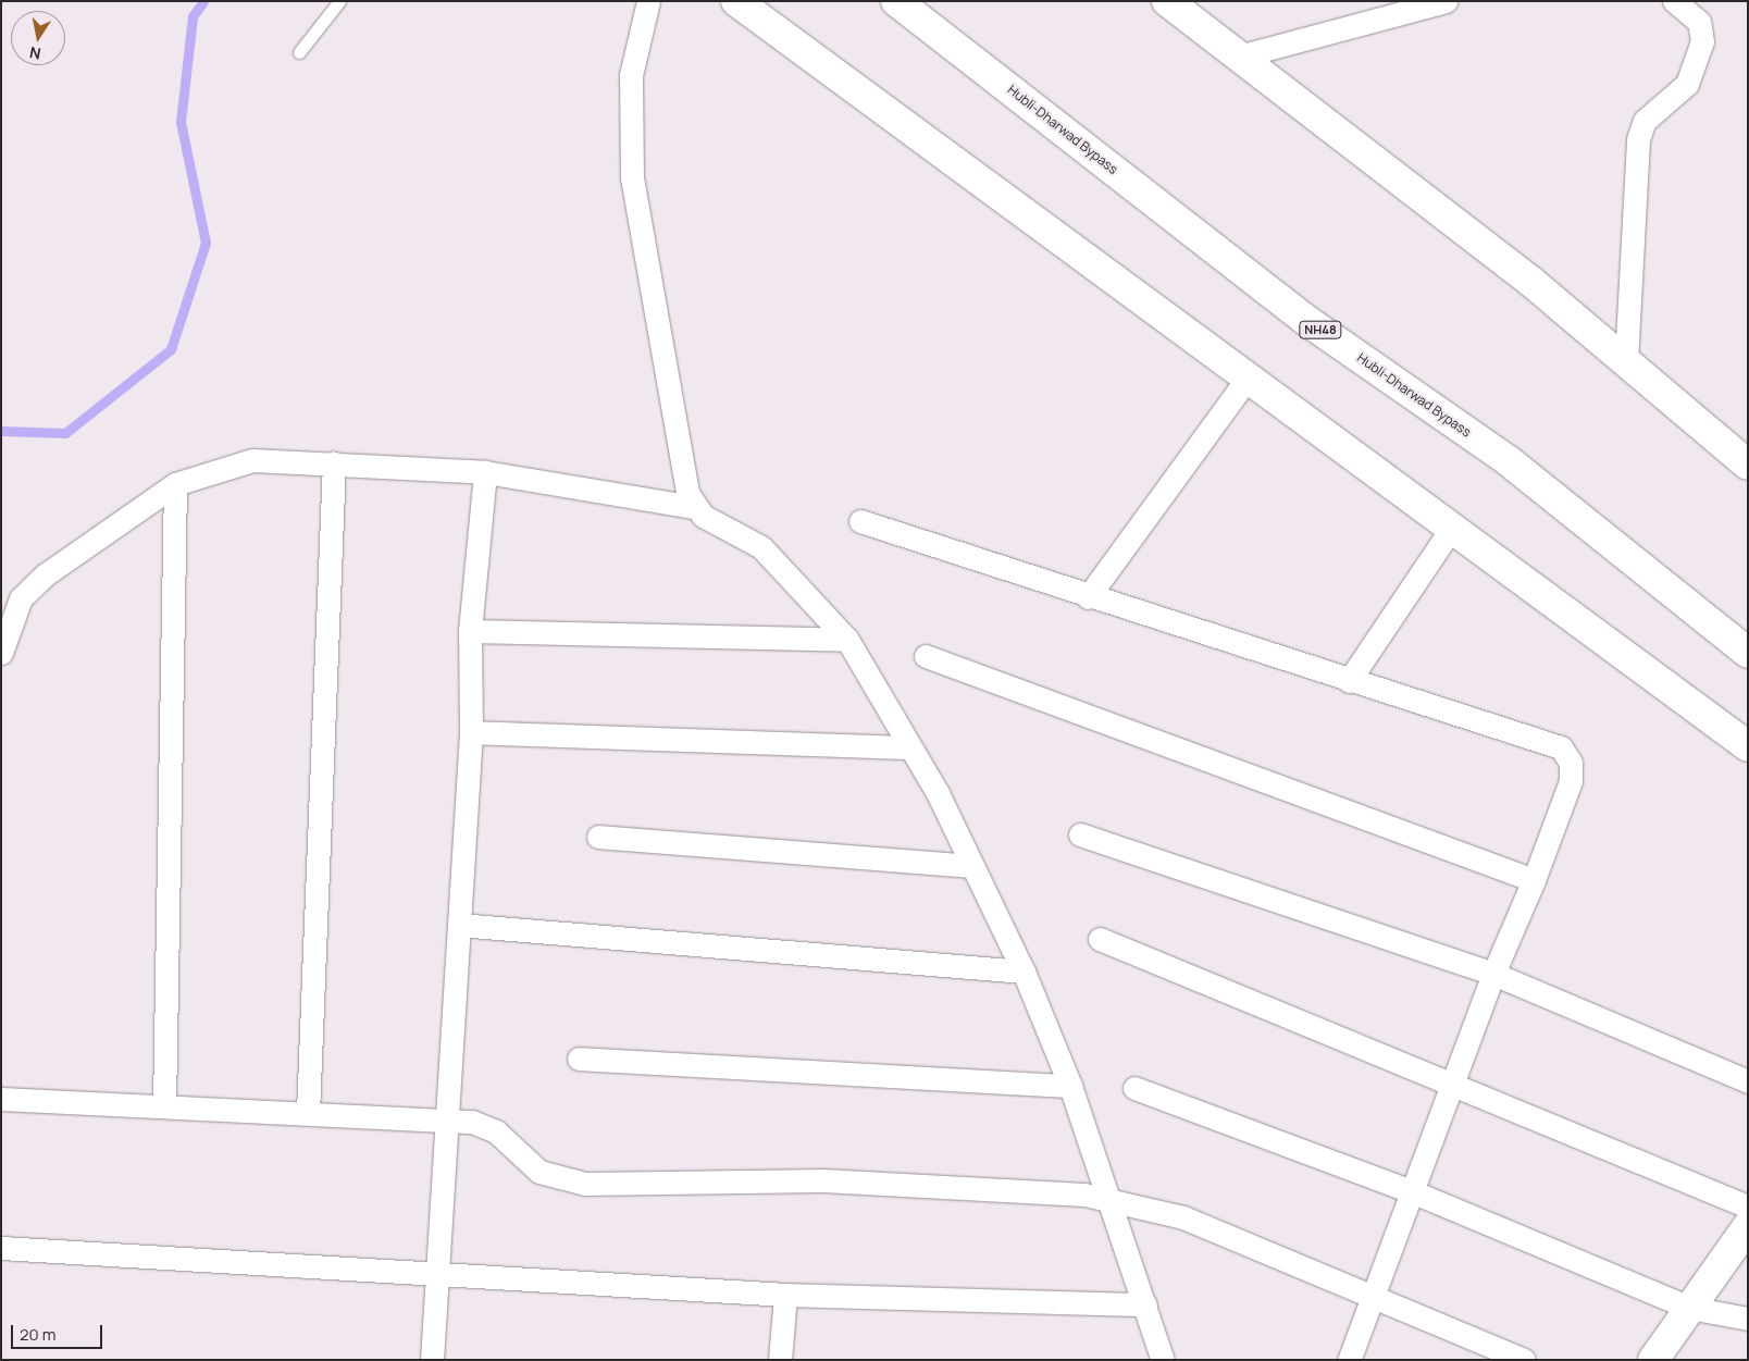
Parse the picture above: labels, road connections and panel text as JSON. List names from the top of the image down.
{
  "streets": {
    "main road": ["Hubli-Dharwad Bypass", "NH48"]
  },
  "scale_bar": "20 m",
  "north": "bottom"
}
